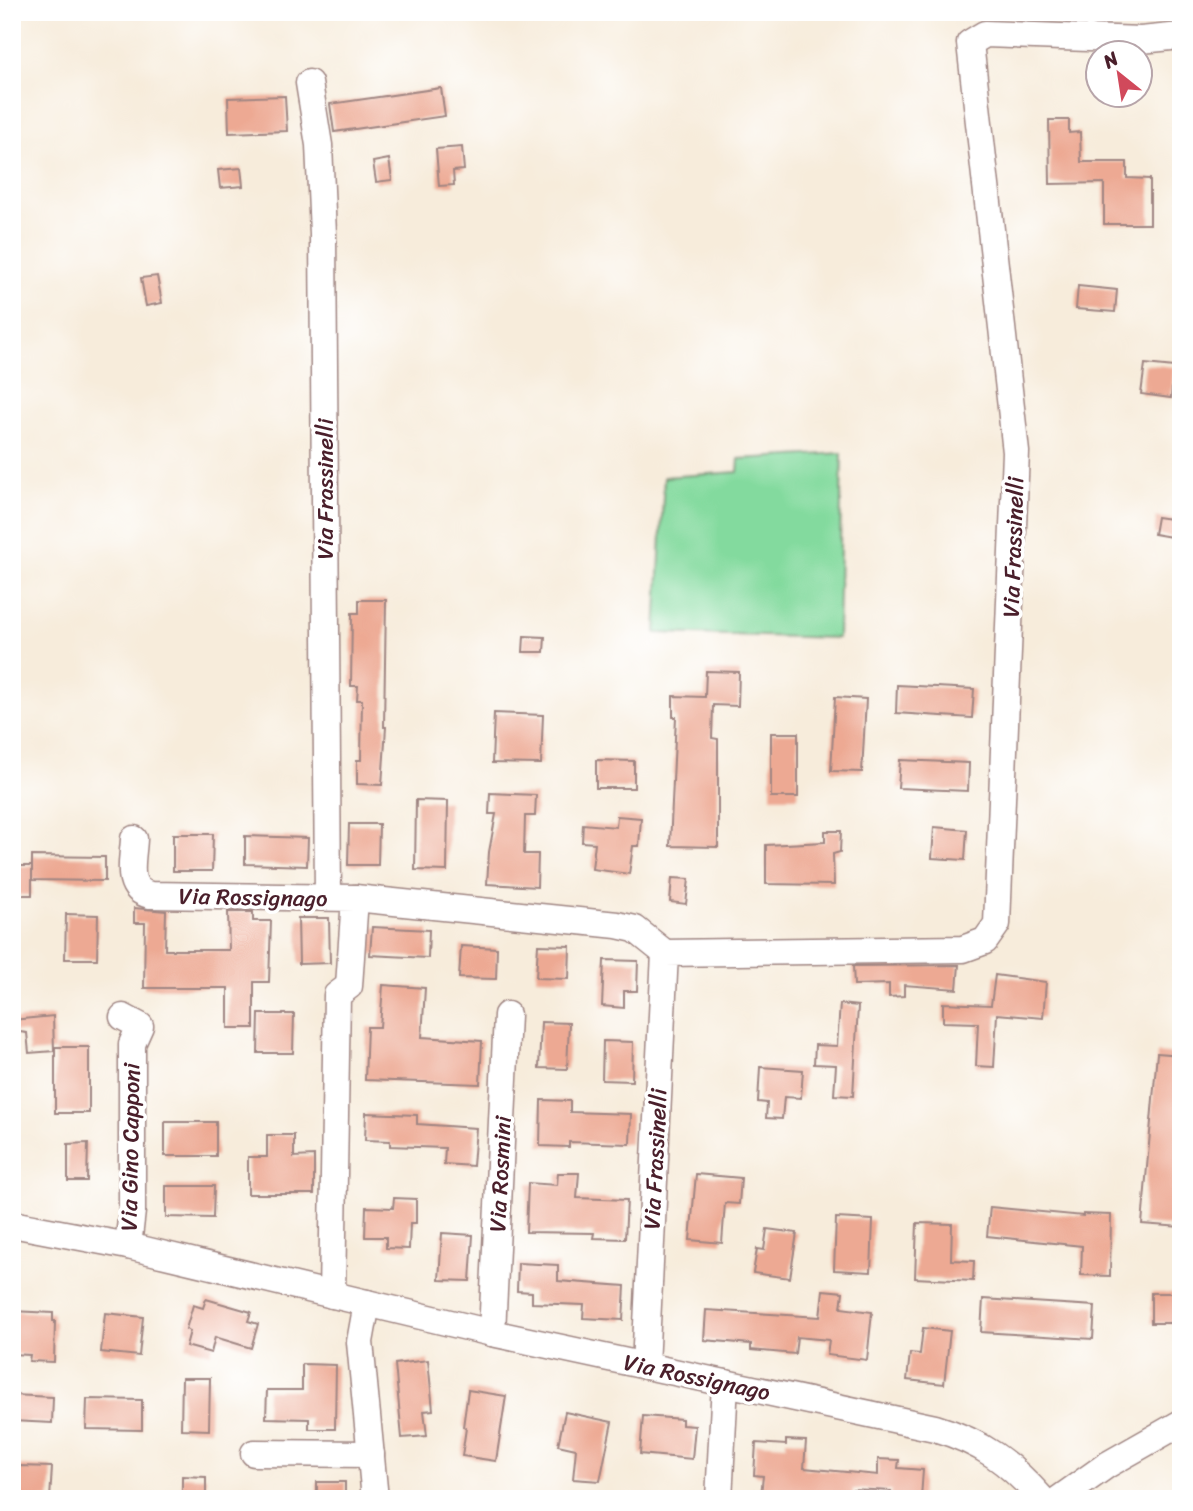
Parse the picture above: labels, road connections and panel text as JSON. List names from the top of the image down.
{
  "streets": {
    "street": [
      "Via Frassinelli",
      "Via Rossignago",
      "Via Gino Capponi",
      "Via Rosmini"
    ]
  },
  "crossings": [
    ["Via Frassinelli", "Via Rossignago"],
    ["Via Rossignago", "Via Gino Capponi"],
    ["Via Rossignago", "Via Rosmini"]
  ],
  "north": "top left"
}
